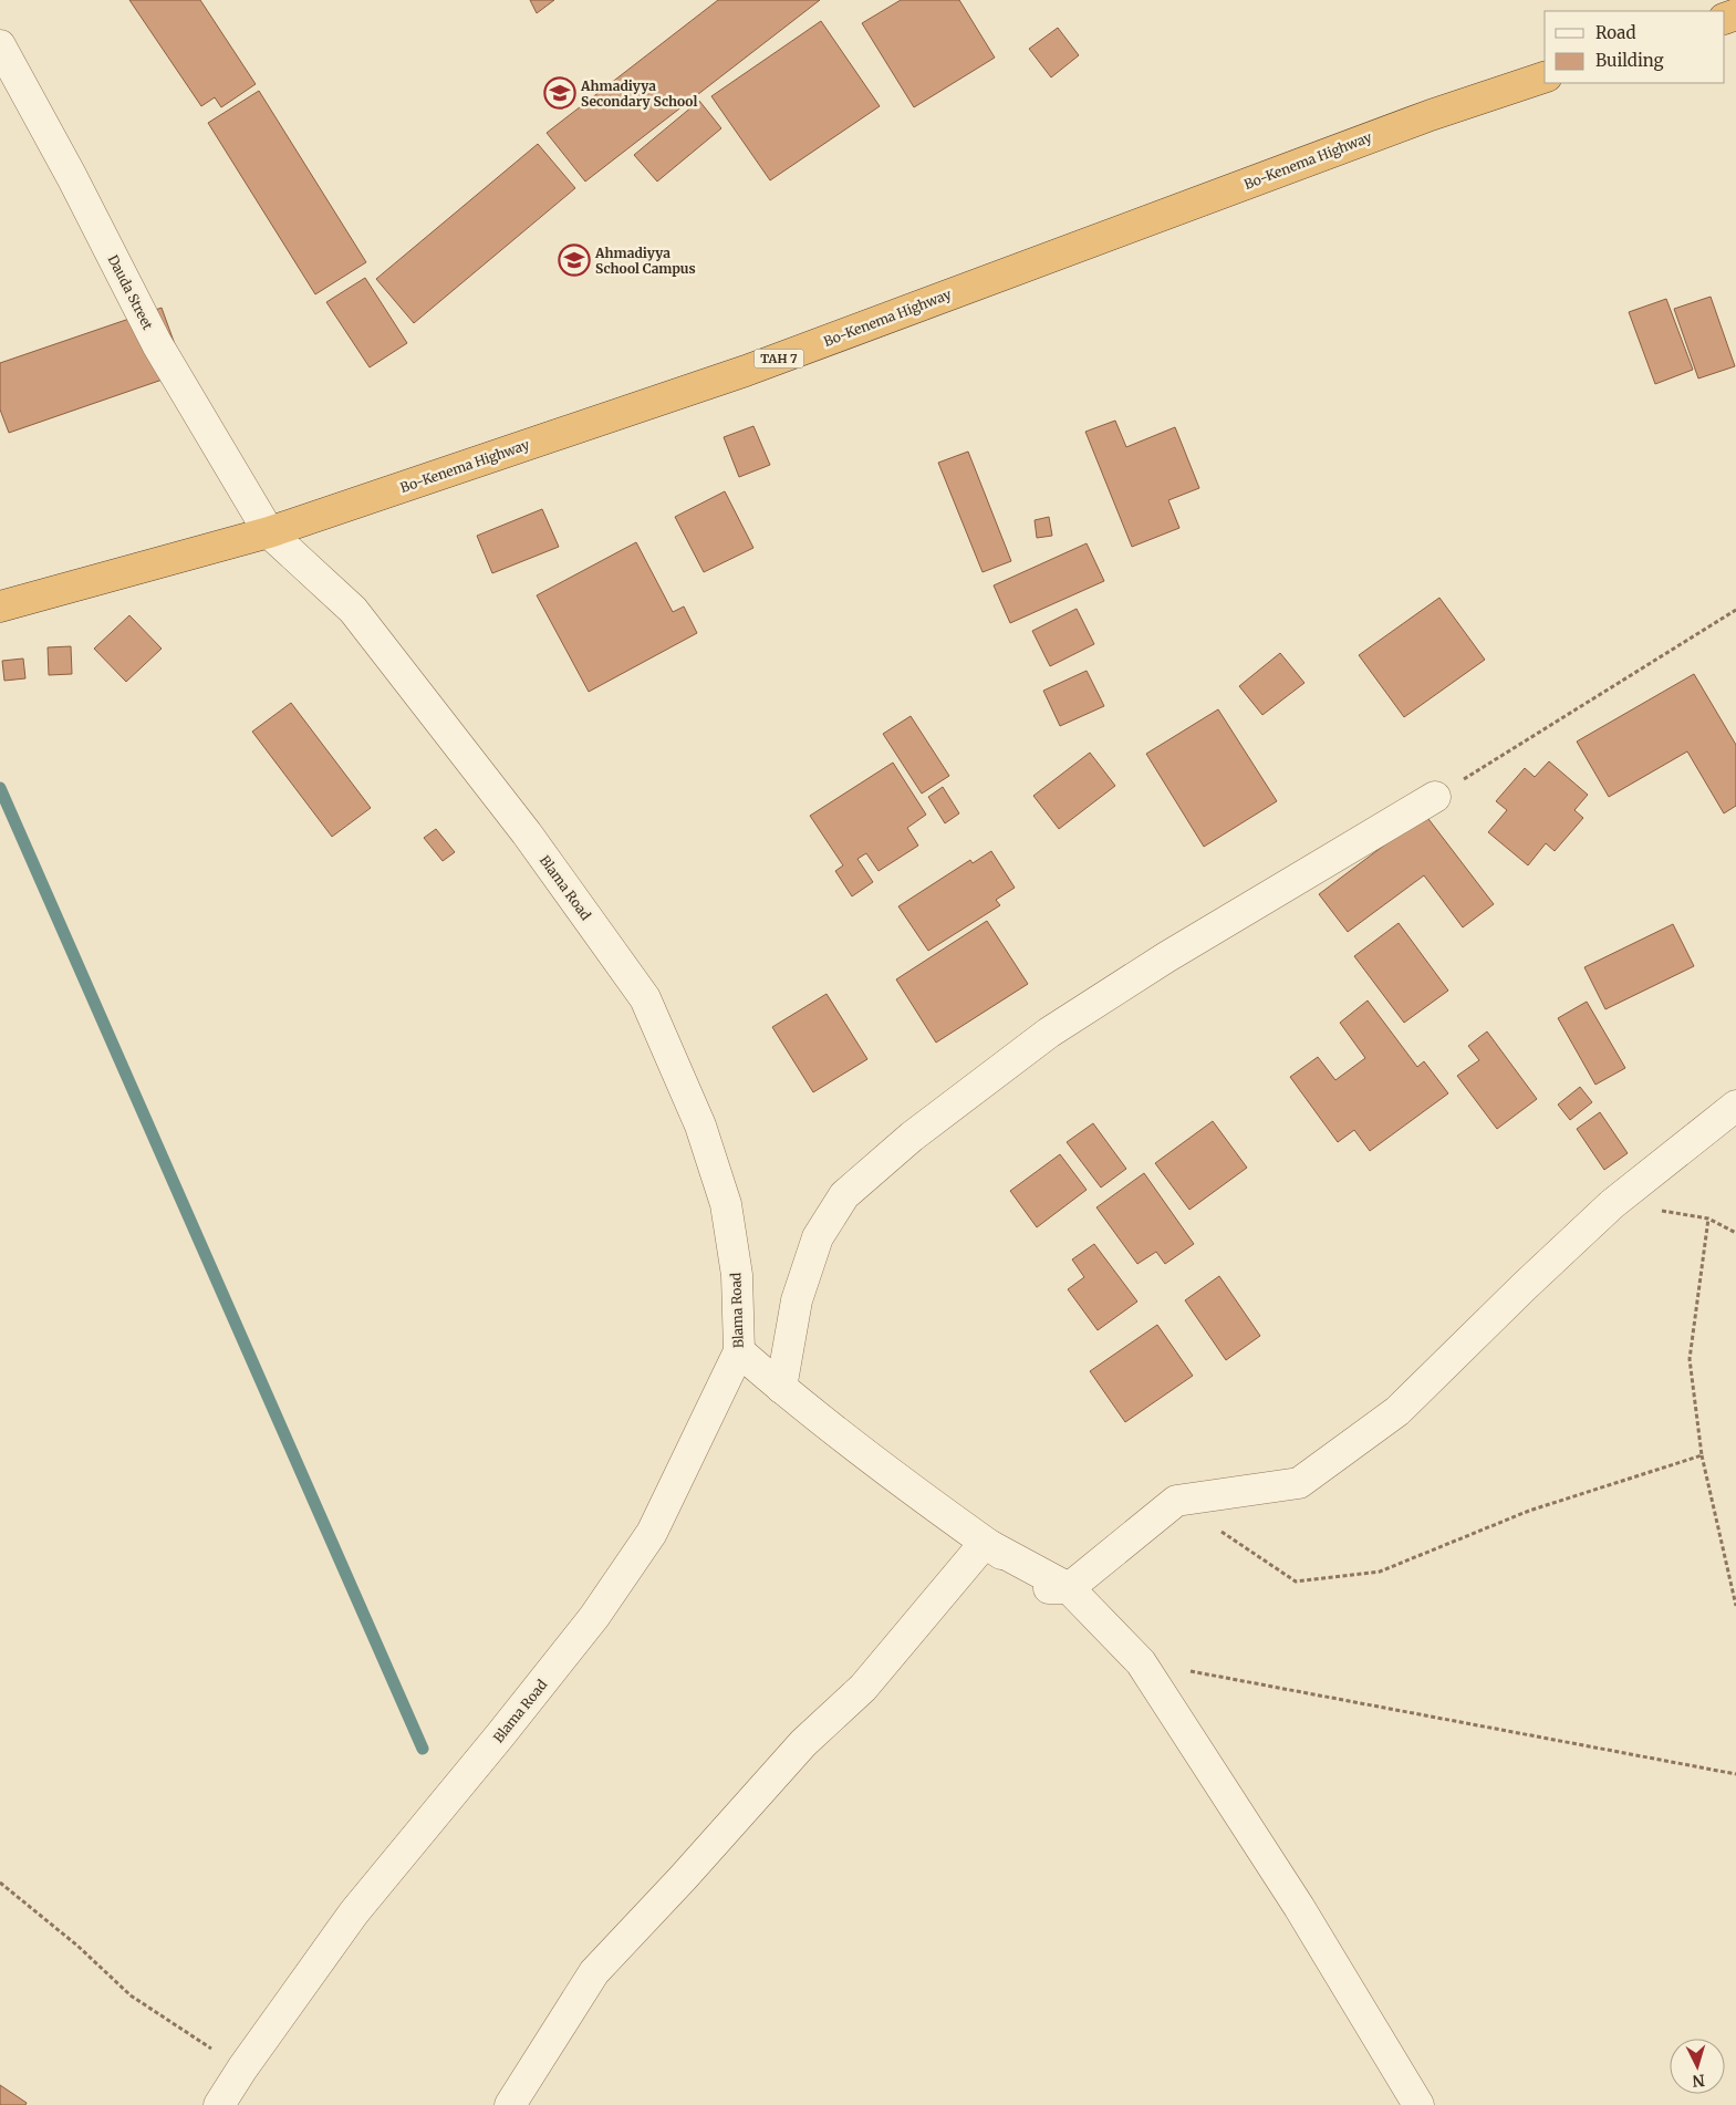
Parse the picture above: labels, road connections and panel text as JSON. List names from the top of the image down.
{
  "streets": {
    "highway": ["Bo-Kenema Highway", "TAH 7"],
    "street": ["Dauda Street", "Blama Road"]
  },
  "crossings": [
    ["Bo-Kenema Highway", "Dauda Street"],
    ["Bo-Kenema Highway", "Blama Road"],
    ["Dauda Street", "Blama Road"]
  ],
  "places": {
    "school or university": ["Ahmadiyya Secondary School", "Ahmadiyya School Campus"]
  },
  "legend": ["Road", "Building"],
  "north": "bottom"
}
